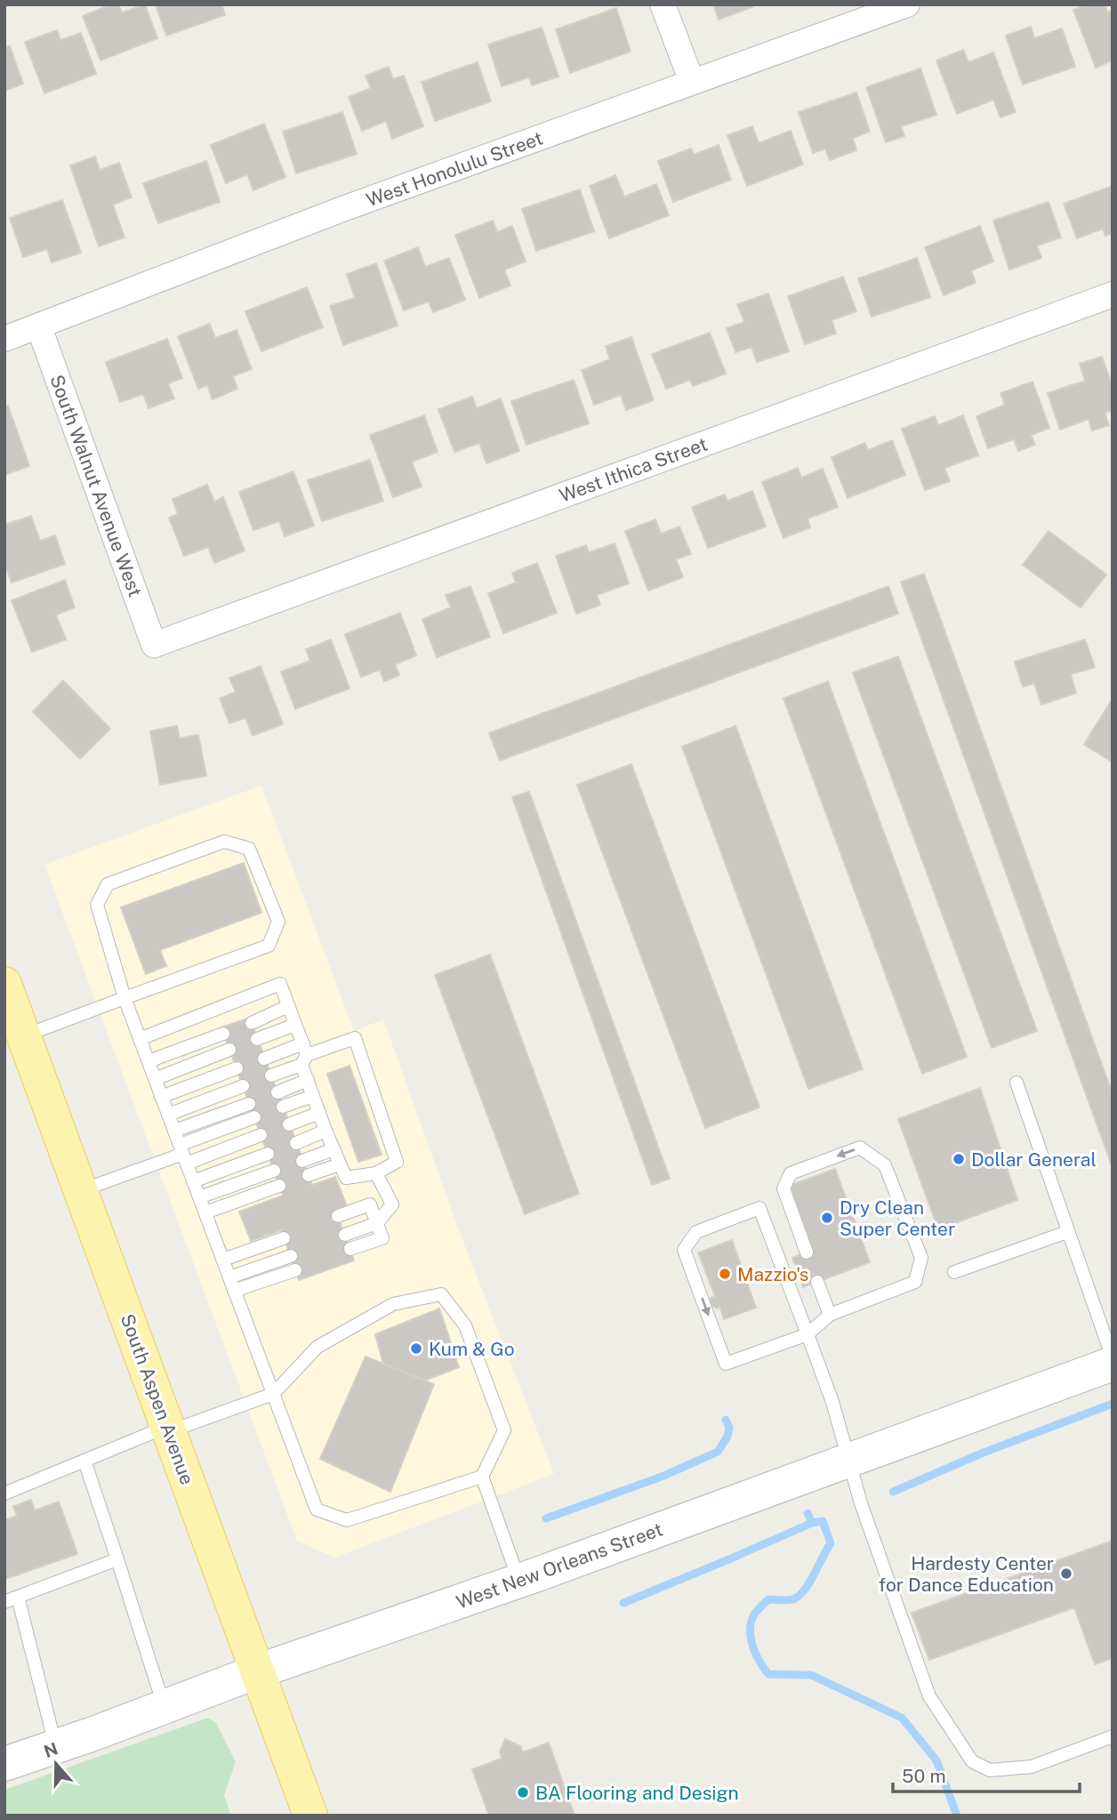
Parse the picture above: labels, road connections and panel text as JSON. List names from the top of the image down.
{
  "streets": {
    "main road": ["South Aspen Avenue", "West New Orleans Street"],
    "street": ["West Honolulu Street", "West Ithica Street", "South Walnut Avenue West"]
  },
  "crossings": [
    ["West Honolulu Street", "South Walnut Avenue West"],
    ["West Ithica Street", "South Walnut Avenue West"],
    ["South Aspen Avenue", "West New Orleans Street"]
  ],
  "places": [
    "Dollar General",
    "Dry Clean Super Center",
    "Mazzio's",
    "Kum & Go",
    "Hardesty Center for Dance Education",
    "BA Flooring and Design"
  ],
  "scale_bar": "50 m",
  "north": "top"
}
